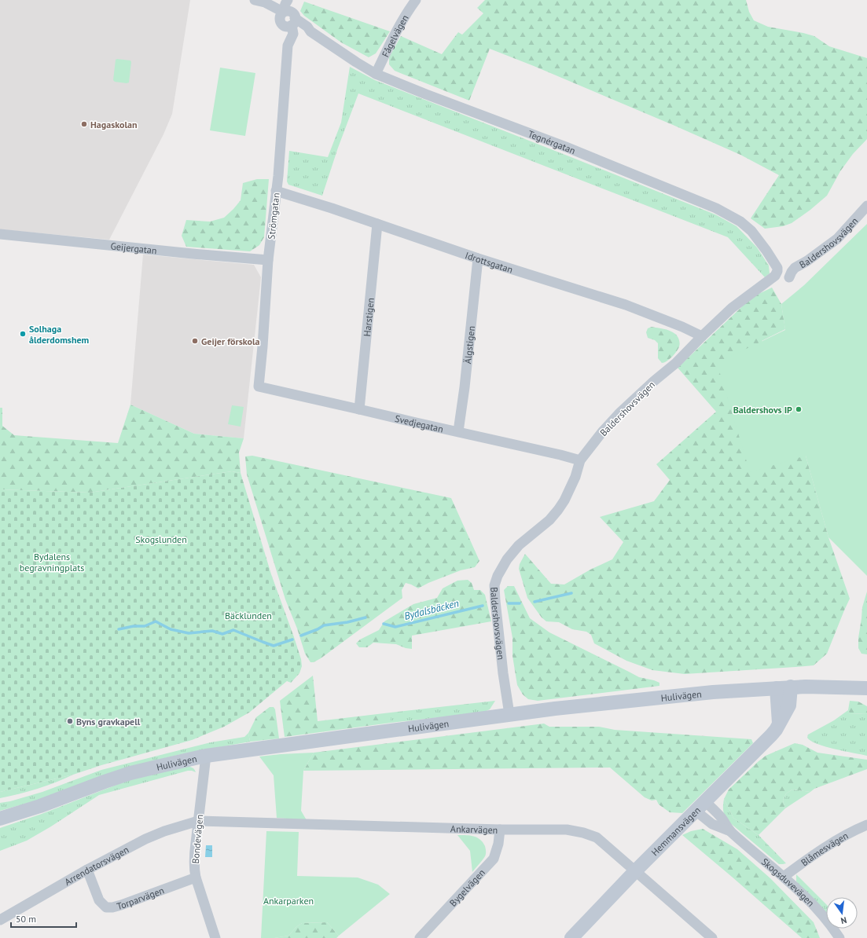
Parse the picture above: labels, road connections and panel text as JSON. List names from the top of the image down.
{
  "streets": {
    "main road": ["Hulivägen", "Hemmansvägen"],
    "street": [
      "Fågelvägen",
      "Tegnérgatan",
      "Strömgatan",
      "Baldershovsvägen",
      "Geijergatan",
      "Idrottsgatan",
      "Harstigen",
      "Älgstigen",
      "Svedjegatan",
      "Ankarvägen",
      "Bondevägen",
      "Blåmesvägen",
      "Arrendatorsvägen",
      "Skogsduvevägen",
      "Bygelvägen",
      "Torparvägen"
    ]
  },
  "crossings": [
    ["Fågelvägen", "Tegnérgatan"],
    ["Tegnérgatan", "Strömgatan"],
    ["Tegnérgatan", "Baldershovsvägen"],
    ["Strömgatan", "Geijergatan"],
    ["Strömgatan", "Idrottsgatan"],
    ["Strömgatan", "Svedjegatan"],
    ["Baldershovsvägen", "Idrottsgatan"],
    ["Baldershovsvägen", "Svedjegatan"],
    ["Baldershovsvägen", "Hulivägen"],
    ["Idrottsgatan", "Harstigen"],
    ["Idrottsgatan", "Älgstigen"],
    ["Harstigen", "Svedjegatan"],
    ["Älgstigen", "Svedjegatan"],
    ["Hulivägen", "Hemmansvägen"],
    ["Hulivägen", "Bondevägen"],
    ["Ankarvägen", "Hemmansvägen"],
    ["Ankarvägen", "Bondevägen"],
    ["Ankarvägen", "Arrendatorsvägen"],
    ["Ankarvägen", "Bygelvägen"],
    ["Hemmansvägen", "Skogsduvevägen"],
    ["Bondevägen", "Arrendatorsvägen"],
    ["Bondevägen", "Torparvägen"],
    ["Blåmesvägen", "Skogsduvevägen"],
    ["Arrendatorsvägen", "Torparvägen"]
  ],
  "water": ["Bydalsbäcken"],
  "parks": [
    "Skogslunden",
    "Bydalens begravningplats",
    "Bäcklunden",
    "Ankarparken"
  ],
  "places": [
    "Hagaskolan",
    "Solhaga ålderdomshem",
    "Geijer förskola",
    "Baldershovs IP",
    "Byns gravkapell"
  ],
  "scale_bar": "50 m",
  "north": "bottom"
}
